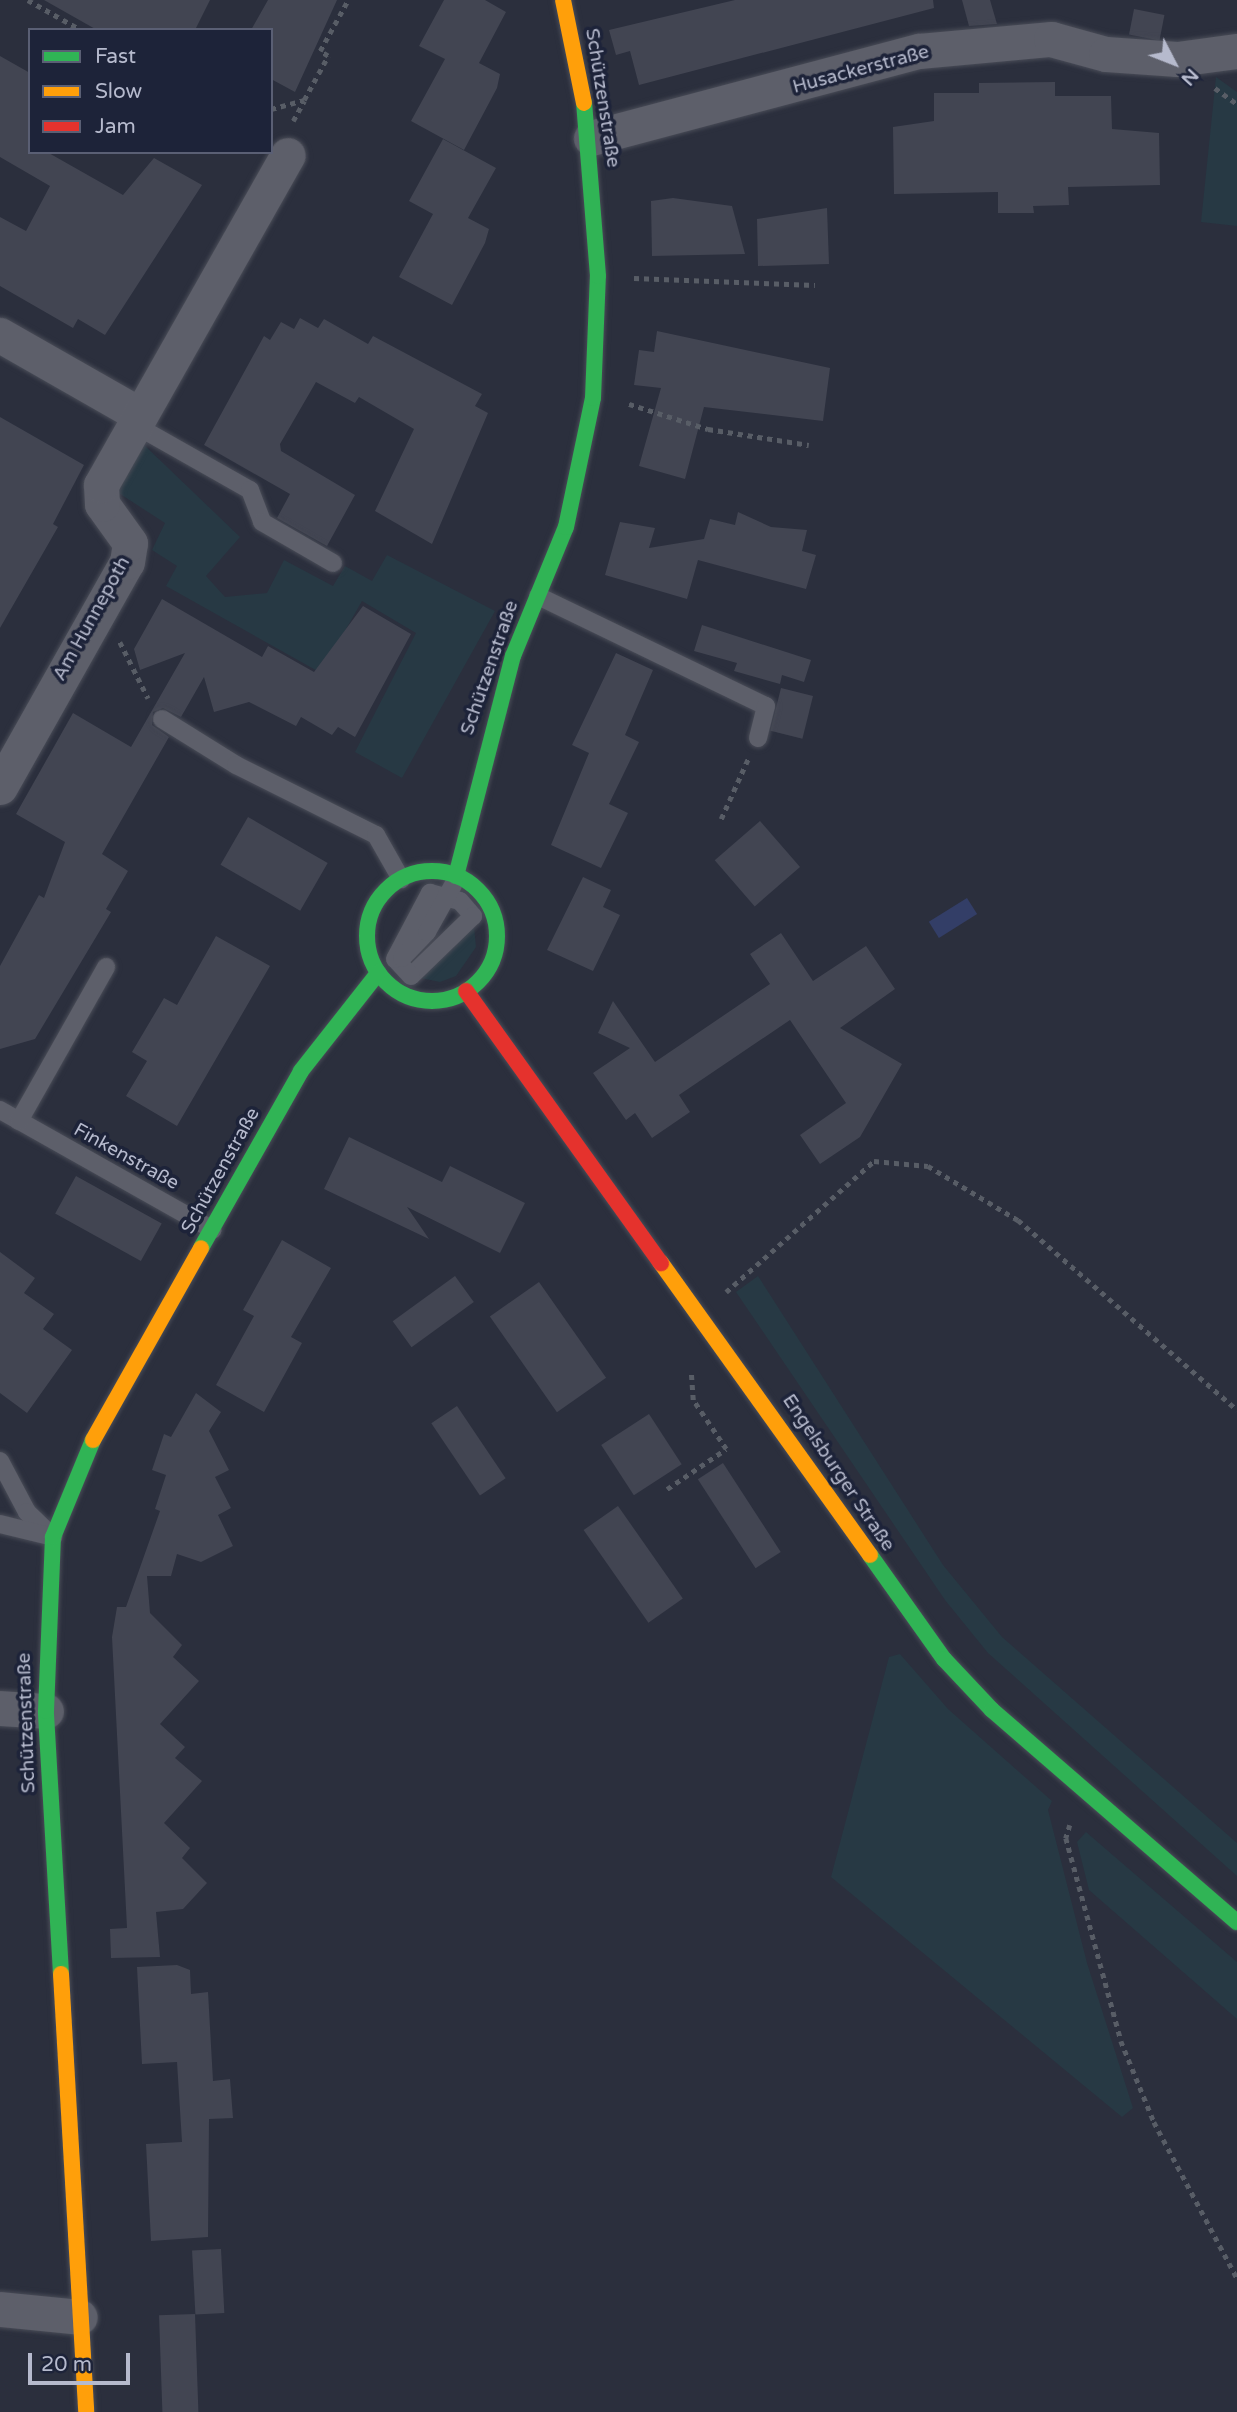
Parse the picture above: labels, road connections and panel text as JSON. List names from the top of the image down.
{
  "streets": {
    "street": [
      "Husackerstraße",
      "Schützenstraße",
      "Am Hunnepoth",
      "Engelsburger Straße"
    ],
    "lane": ["Finkenstraße"]
  },
  "crossings": [
    ["Husackerstraße", "Schützenstraße"],
    ["Schützenstraße", "Finkenstraße"]
  ],
  "legend": ["Fast", "Slow", "Jam"],
  "scale_bar": "20 m",
  "north": "bottom right"
}
